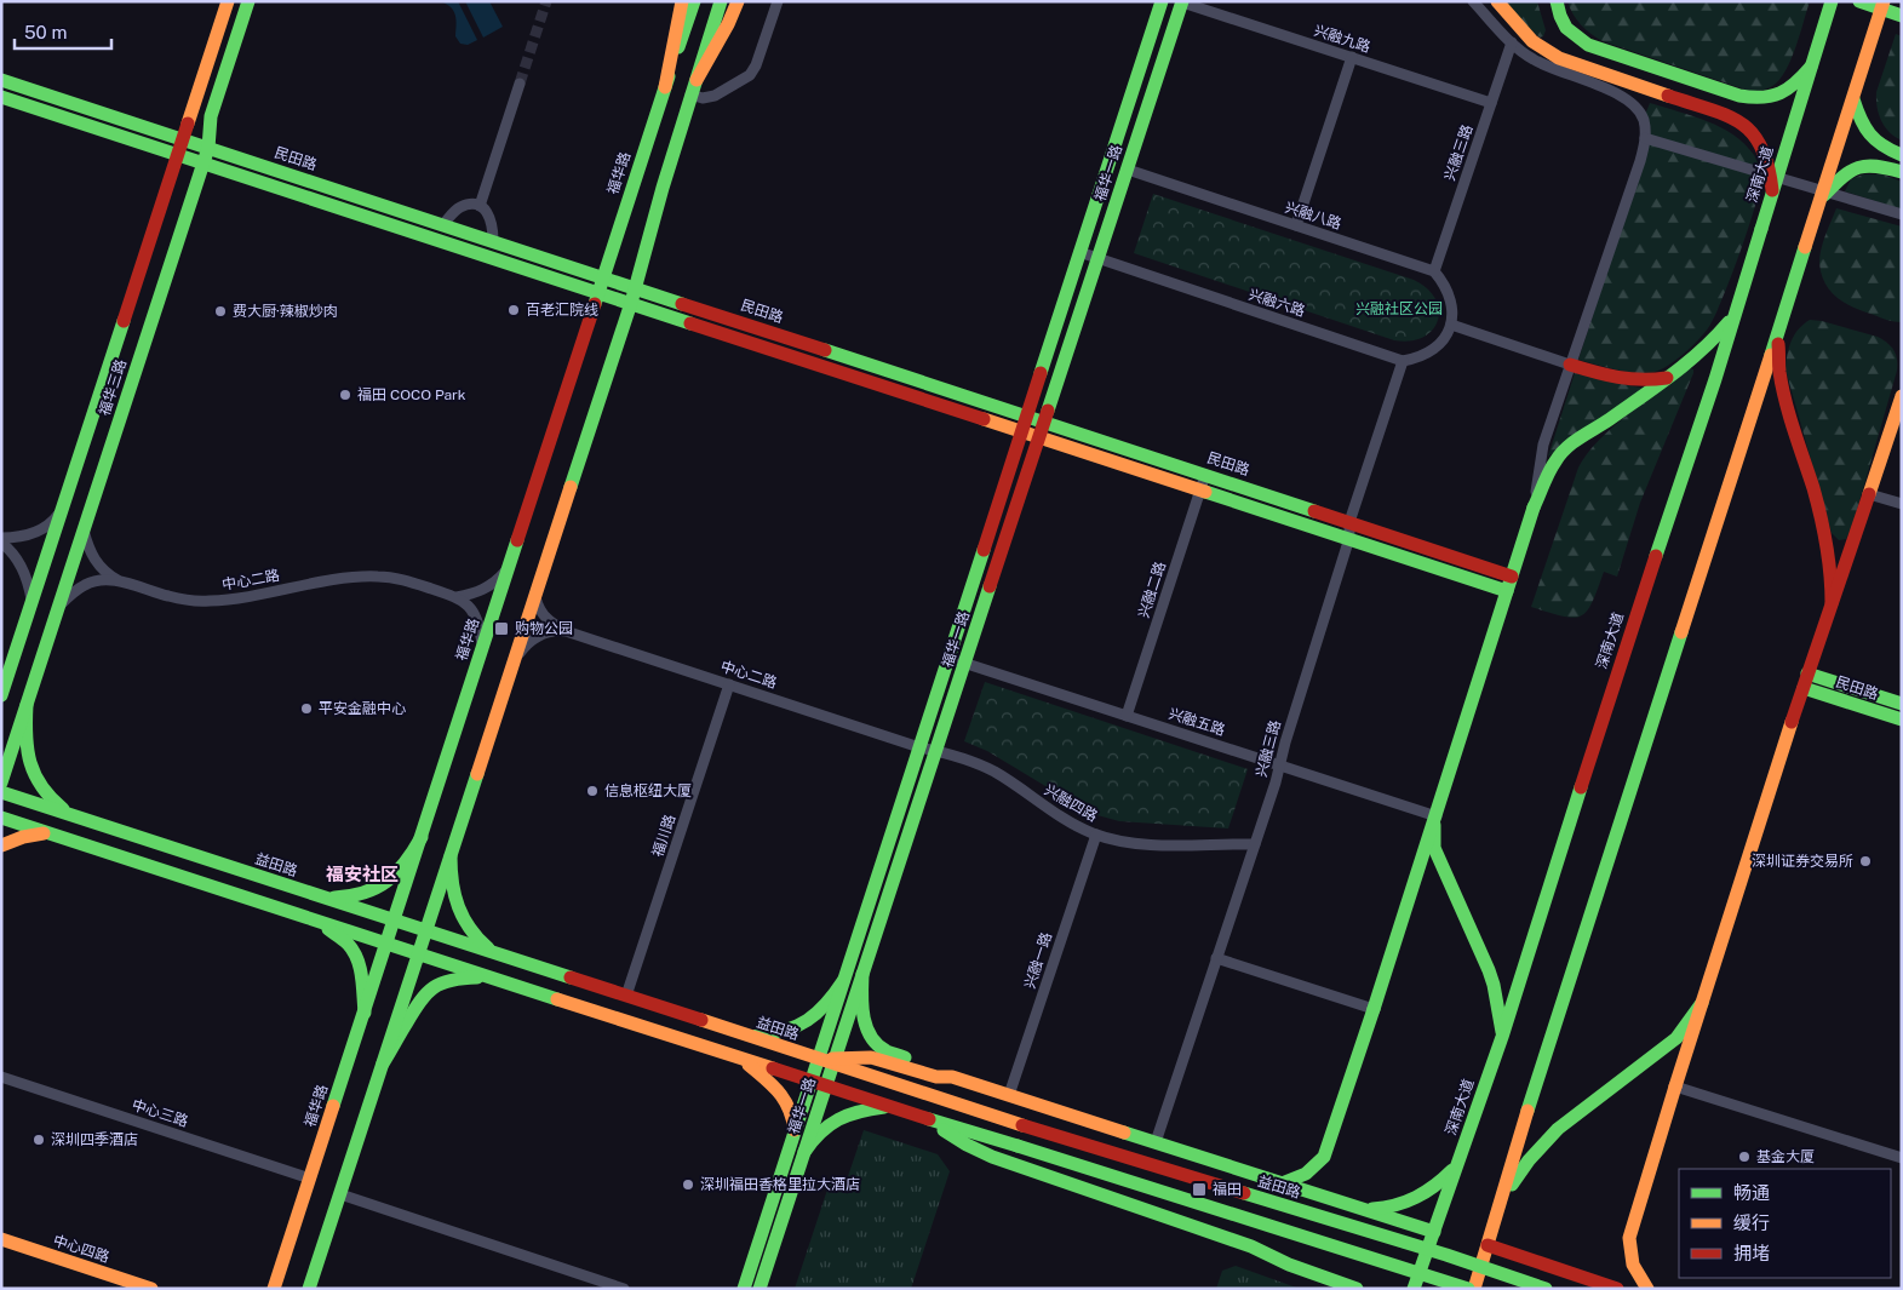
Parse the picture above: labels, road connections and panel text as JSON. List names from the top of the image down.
{
  "streets": {
    "main road": [
      "民田路",
      "福华路",
      "福华一路",
      "深南大道",
      "福华三路",
      "益田路",
      "中心四路"
    ],
    "street": [
      "兴融九路",
      "兴融三路",
      "兴融八路",
      "兴融六路",
      "中心二路",
      "兴融二路",
      "兴融五路",
      "兴融四路",
      "福川路",
      "兴融一路",
      "中心三路"
    ]
  },
  "crossings": [
    ["兴融九路", "兴融三路"],
    ["兴融九路", "福华一路"],
    ["兴融三路", "民田路"],
    ["兴融三路", "兴融八路"],
    ["兴融三路", "兴融六路"],
    ["兴融三路", "兴融五路"],
    ["兴融三路", "兴融四路"],
    ["民田路", "福华路"],
    ["民田路", "福华一路"],
    ["民田路", "福华三路"],
    ["民田路", "兴融二路"],
    ["福华路", "中心二路"],
    ["福华路", "益田路"],
    ["福华路", "中心三路"],
    ["福华一路", "兴融八路"],
    ["福华一路", "兴融六路"],
    ["福华一路", "中心二路"],
    ["福华一路", "兴融五路"],
    ["福华一路", "兴融四路"],
    ["福华一路", "益田路"],
    ["福华三路", "中心二路"],
    ["中心二路", "兴融四路"],
    ["中心二路", "福川路"],
    ["兴融二路", "兴融五路"],
    ["兴融四路", "兴融一路"],
    ["福川路", "益田路"]
  ],
  "districts": ["福安社区"],
  "parks": ["兴融社区公园"],
  "places": {
    "other": [
      "百老汇院线",
      "费大厨·辣椒炒肉",
      "福田 COCO Park",
      "平安金融中心",
      "信息枢纽大厦",
      "深圳证券交易所",
      "深圳四季酒店",
      "基金大厦",
      "深圳福田香格里拉大酒店"
    ],
    "transit": ["购物公园", "福田"]
  },
  "legend": ["畅通", "缓行", "拥堵"],
  "scale_bar": "50 m"
}
